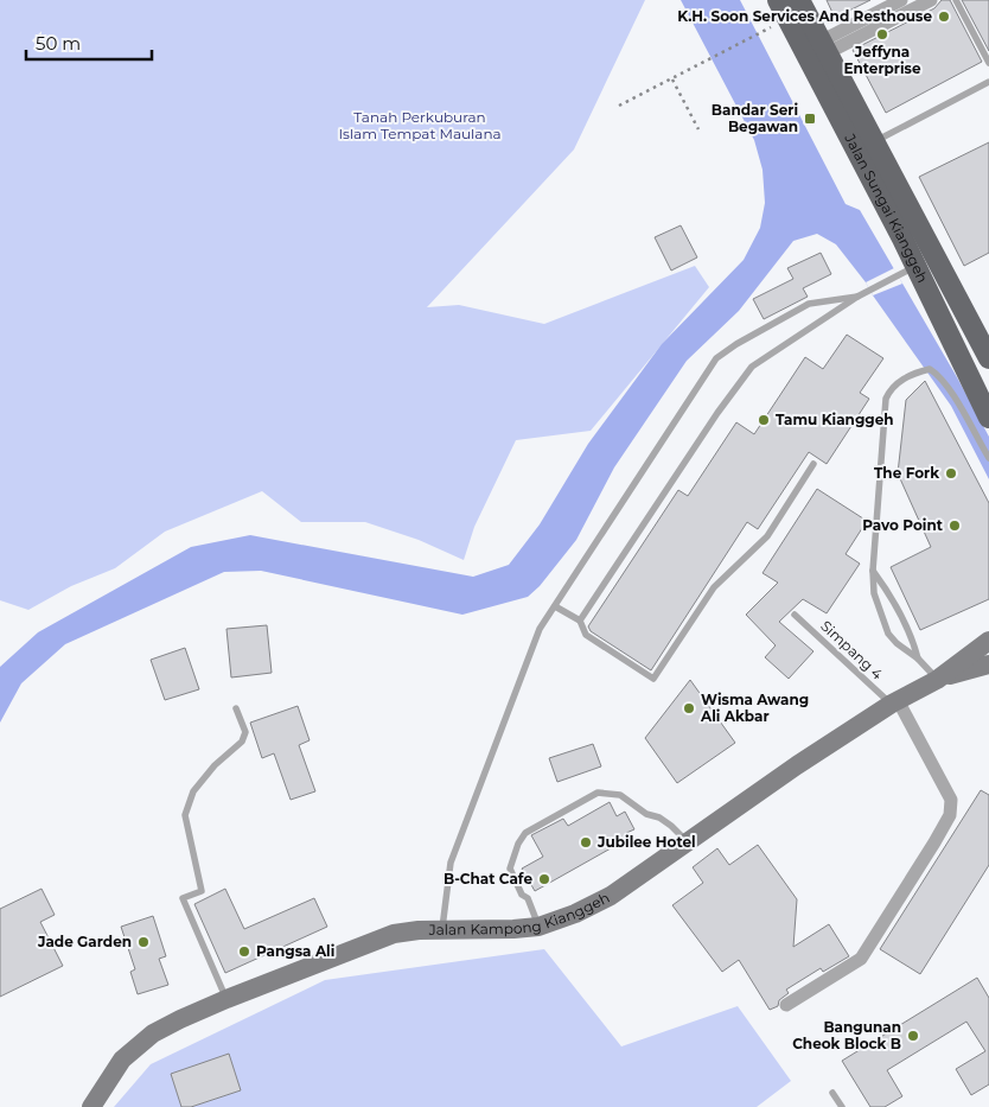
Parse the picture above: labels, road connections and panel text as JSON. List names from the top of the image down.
{
  "streets": {
    "main road": ["Jalan Sungai Kianggeh", "Jalan Kampong Kianggeh"],
    "lane": ["Simpang 4"]
  },
  "crossings": [
    ["Simpang 4", "Jalan Kampong Kianggeh"]
  ],
  "parks": ["Tanah Perkuburan Islam Tempat Maulana"],
  "places": {
    "other": [
      "K.H. Soon Services And Resthouse",
      "Jeffyna Enterprise",
      "Tamu Kianggeh",
      "The Fork",
      "Pavo Point",
      "Wisma Awang Ali Akbar",
      "Jubilee Hotel",
      "B-Chat Cafe",
      "Jade Garden",
      "Pangsa Ali",
      "Bangunan Cheok Block B"
    ],
    "transit": ["Bandar Seri Begawan"]
  },
  "scale_bar": "50 m"
}
